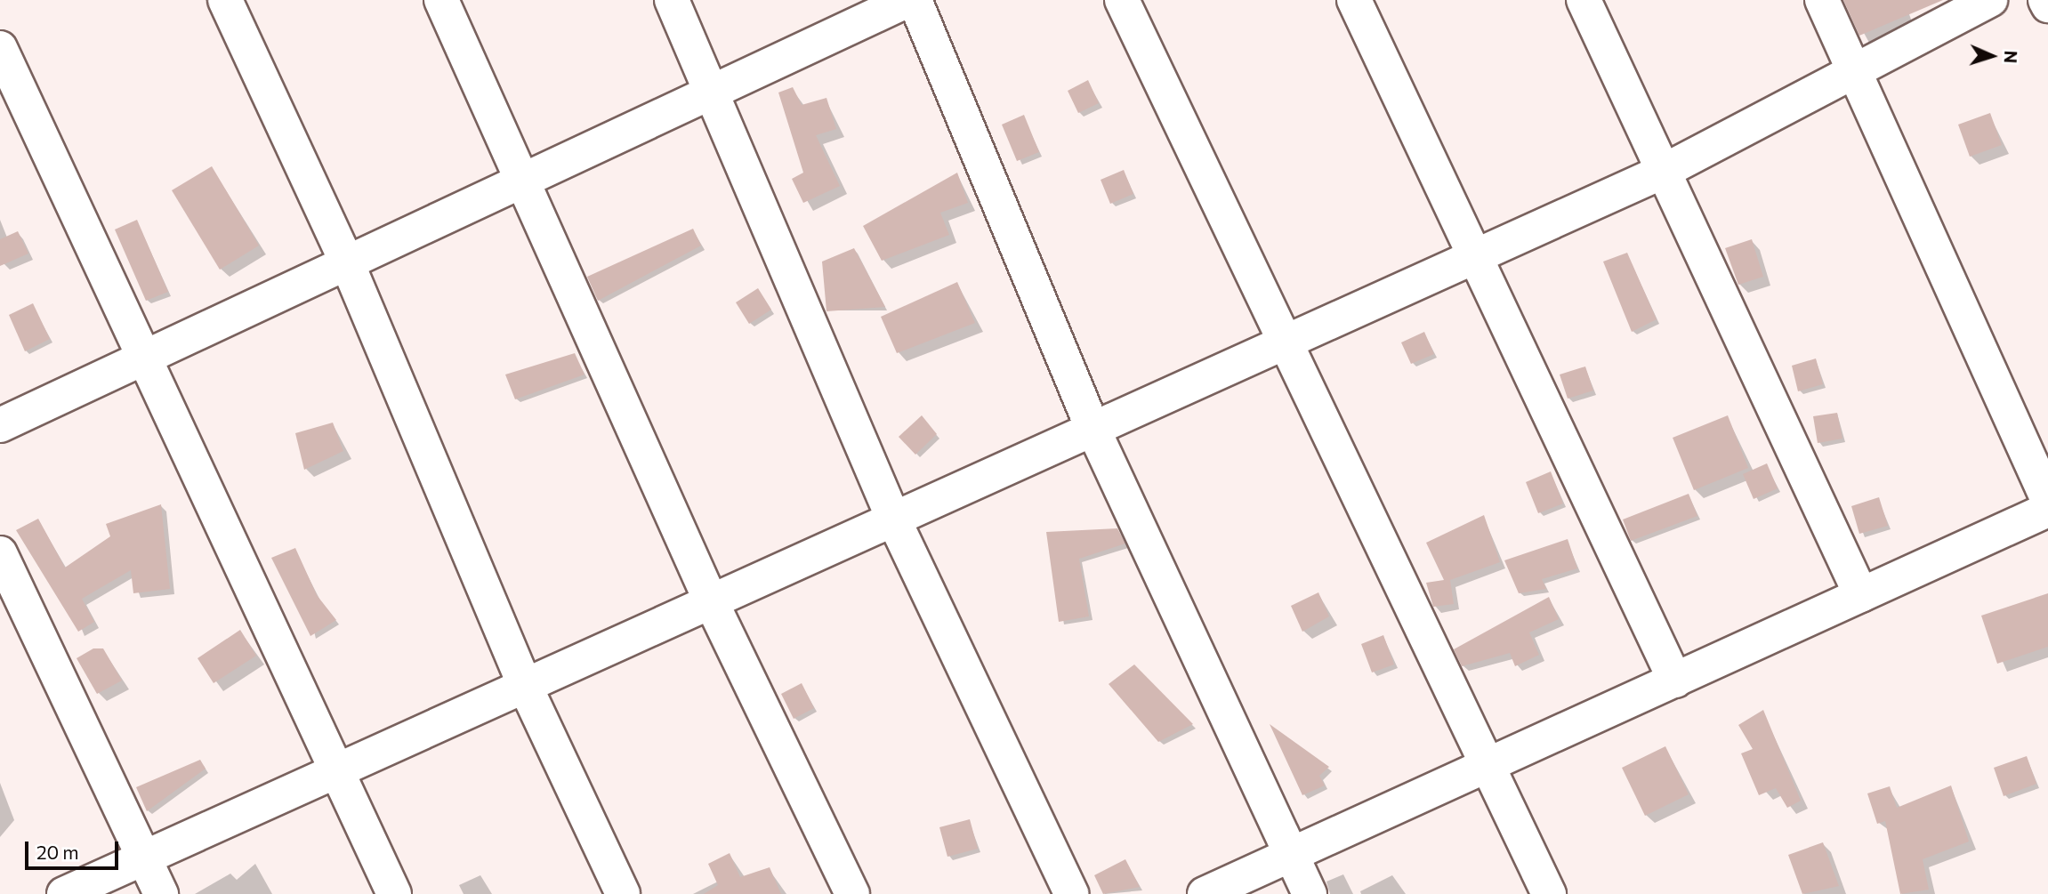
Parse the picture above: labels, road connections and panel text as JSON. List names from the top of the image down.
{
  "scale_bar": "20 m",
  "north": "right"
}
